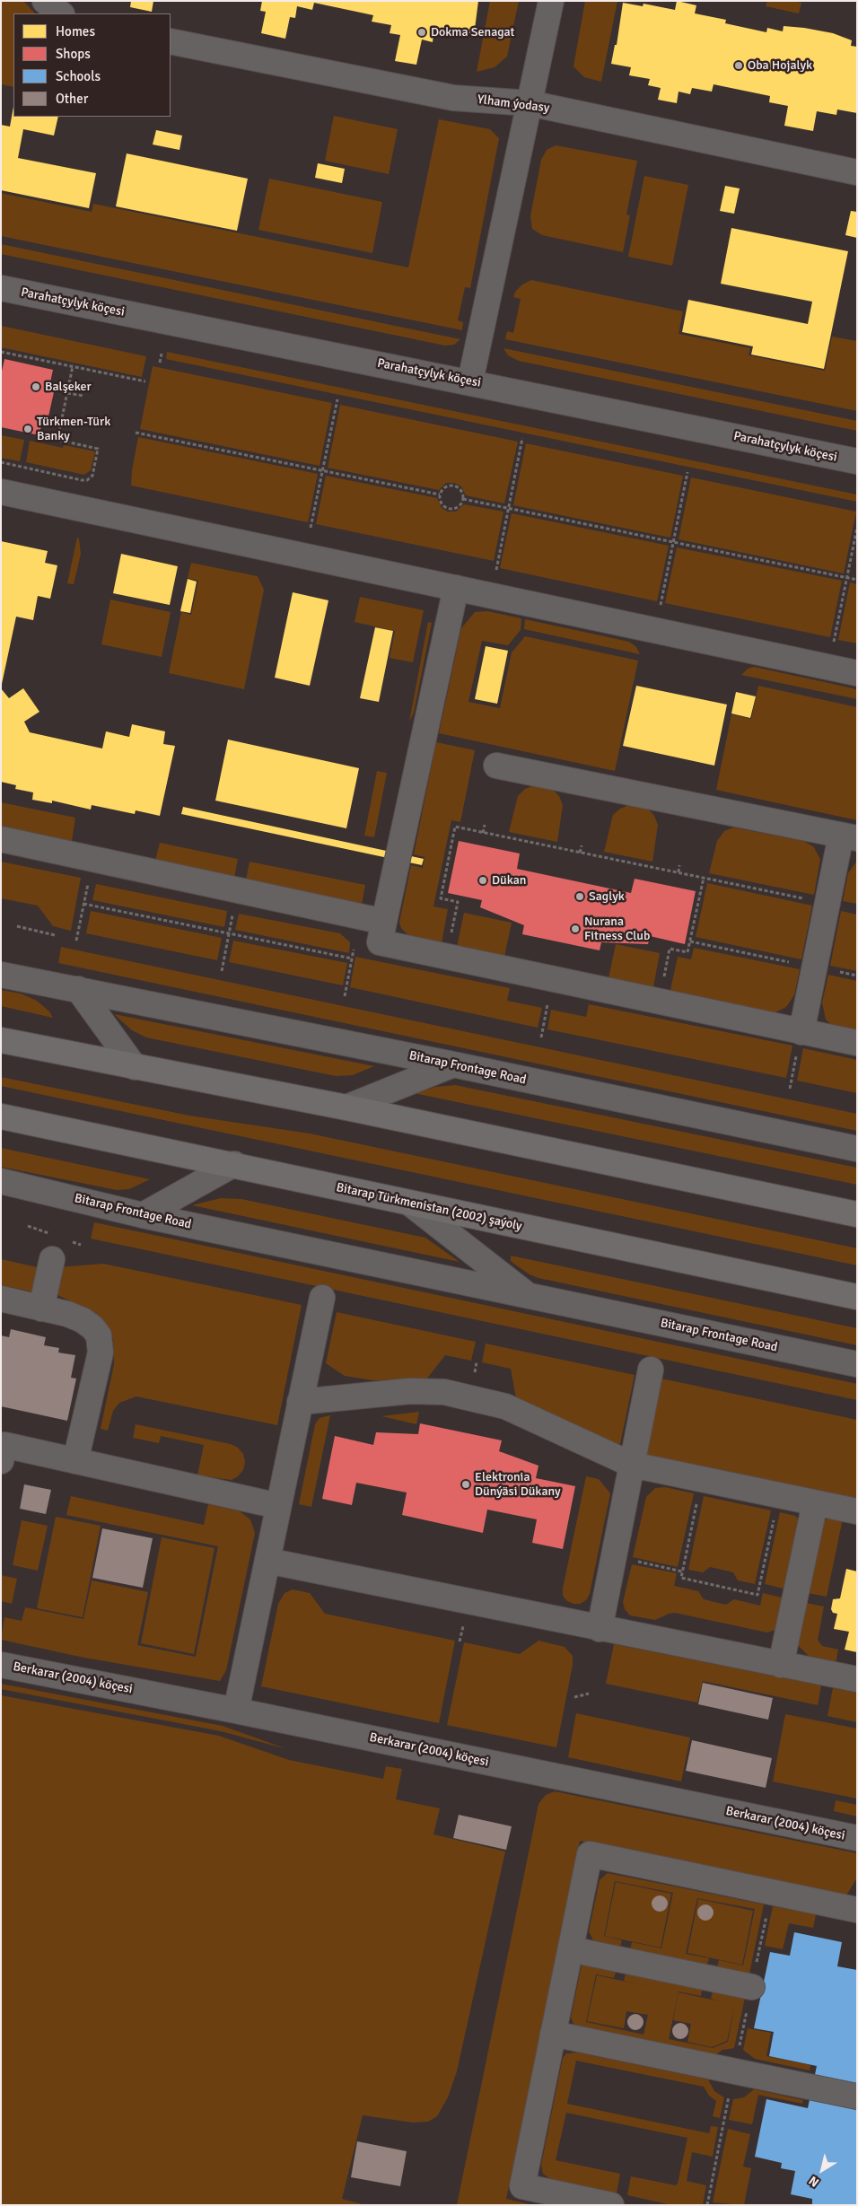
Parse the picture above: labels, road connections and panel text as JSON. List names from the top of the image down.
{
  "streets": {
    "main road": ["Bitarap Türkmenistan (2002) şaýoly"],
    "street": [
      "Ylham ýodasy",
      "Parahatçylyk köçesi",
      "Bitarap Frontage Road",
      "Berkarar (2004) köçesi"
    ]
  },
  "crossings": [
    ["Bitarap Frontage Road", "Bitarap Türkmenistan (2002) şaýoly"]
  ],
  "places": [
    "Dokma Senagat",
    "Oba Hojalyk",
    "Balşeker",
    "Türkmen-Türk Banky",
    "Dükan",
    "Saglyk",
    "Nurana Fitness Club",
    "Elektronia Dünýäsi Dükany"
  ],
  "legend": [
    "Homes",
    "Shops",
    "Schools",
    "Other"
  ],
  "north": "bottom left"
}
